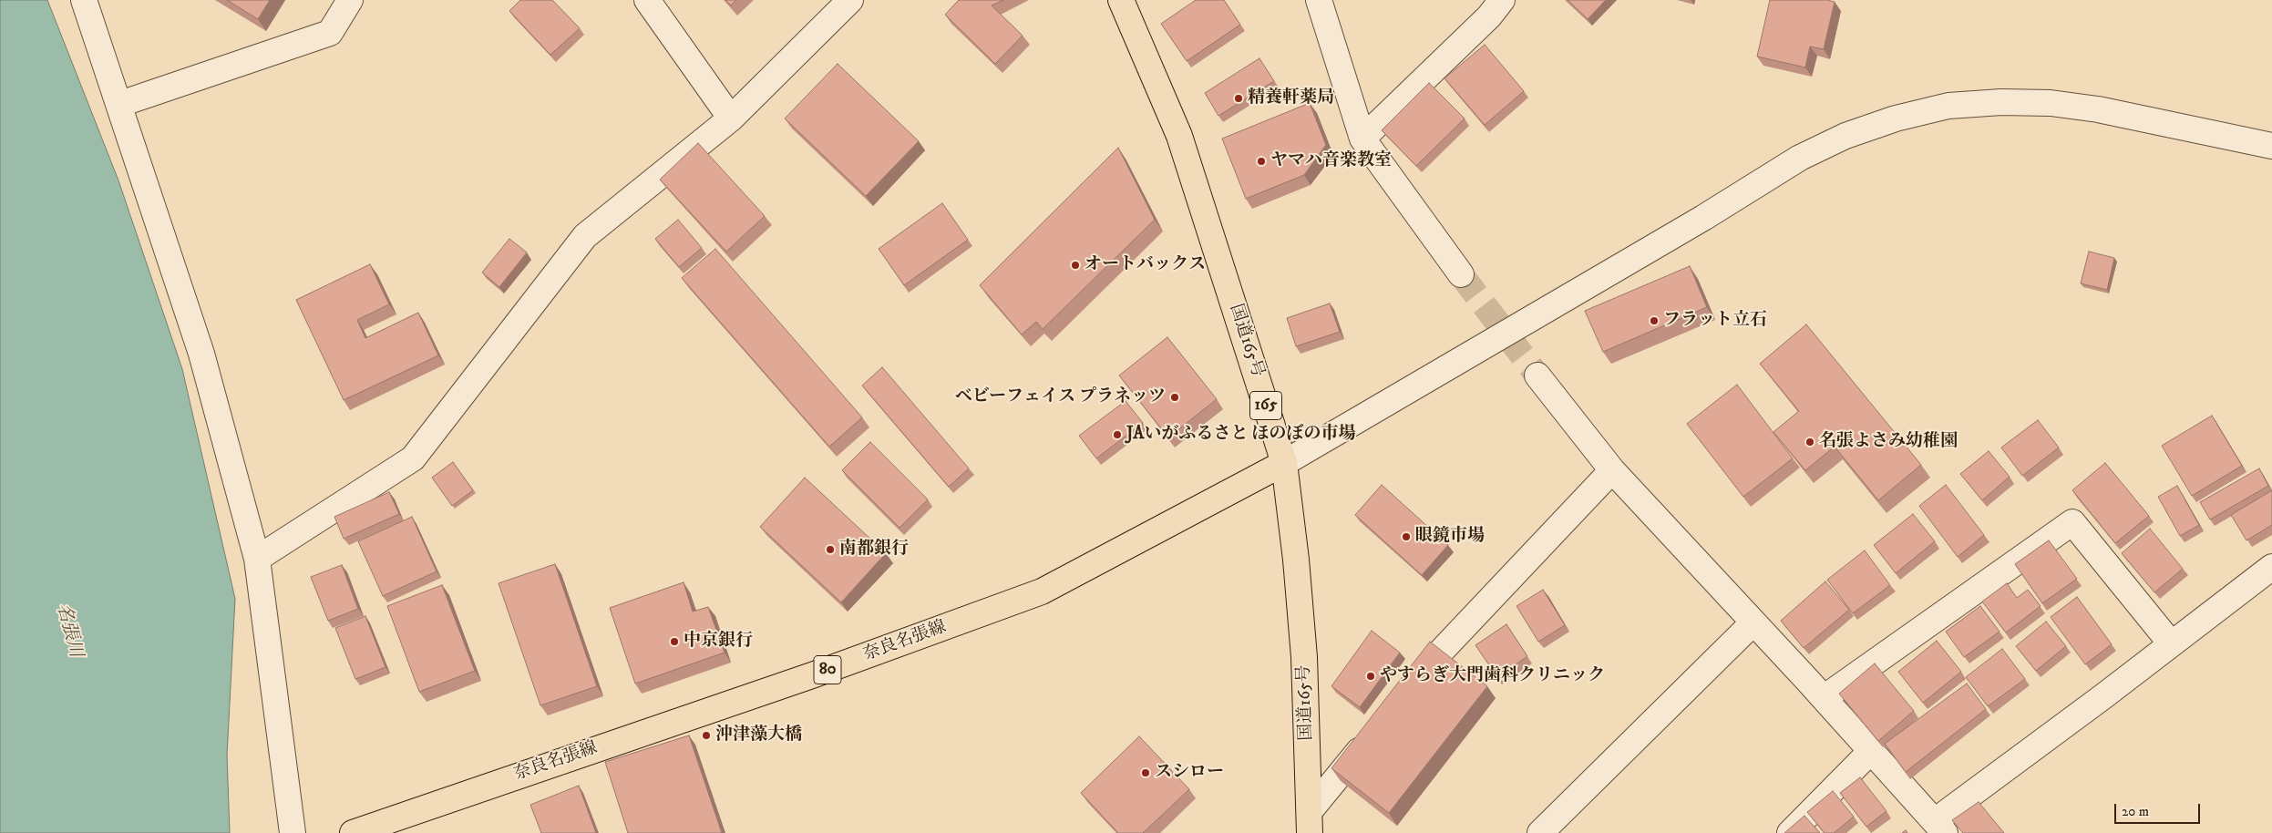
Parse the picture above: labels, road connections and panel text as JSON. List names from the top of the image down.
{
  "streets": {
    "main road": [
      "国道165号",
      "165",
      "奈良名張線",
      "80"
    ]
  },
  "crossings": [
    ["国道165号", "奈良名張線"]
  ],
  "water": ["名張川"],
  "places": [
    "精養軒薬局",
    "ヤマハ音楽教室",
    "オートバックス",
    "フラット立石",
    "ベビーフェイス プラネッツ",
    "JAいがふるさと ほのぼの市場",
    "名張よさみ幼稚園",
    "眼鏡市場",
    "南都銀行",
    "中京銀行",
    "やすらぎ大門歯科クリニック",
    "沖津藻大橋",
    "スシロー"
  ],
  "scale_bar": "20 m"
}
